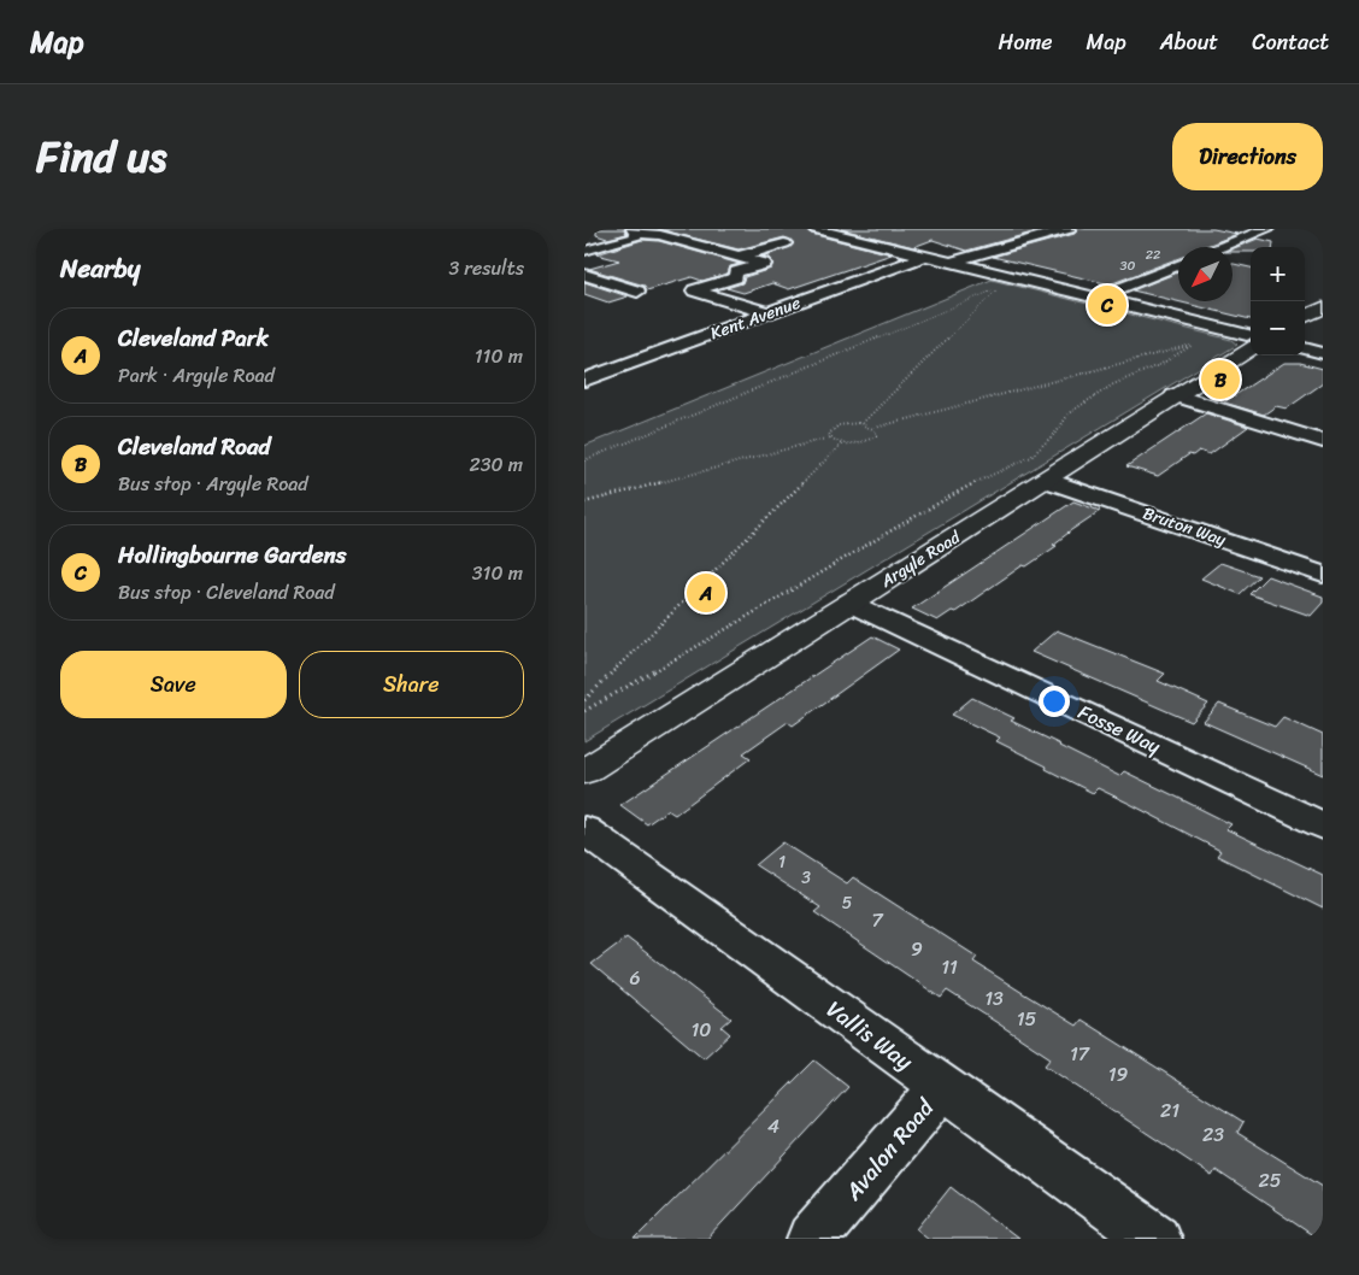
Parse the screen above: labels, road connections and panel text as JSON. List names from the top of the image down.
{
  "streets": {
    "main road": ["Argyle Road"],
    "street": [
      "Kent Avenue",
      "Bruton Way",
      "Fosse Way",
      "Vallis Way",
      "Avalon Road"
    ]
  },
  "crossings": [
    ["Bruton Way", "Argyle Road"],
    ["Argyle Road", "Fosse Way"],
    ["Vallis Way", "Avalon Road"]
  ],
  "house_numbers": [
    "22",
    "30",
    "1",
    "3",
    "5",
    "7",
    "9",
    "11",
    "6",
    "13",
    "15",
    "10",
    "17",
    "19",
    "21",
    "4",
    "23",
    "25"
  ],
  "north": "bottom left",
  "page": {
    "header": "Map",
    "nav": [
      "Home",
      "Map",
      "About",
      "Contact"
    ],
    "title": "Find us",
    "buttons": [
      "Directions",
      ["Save", "Share"]
    ],
    "heading": ["Nearby", "3 results"],
    "map_buttons": ["+", "−"],
    "pins": ["C", "B", "A"],
    "list": [
      {
        "mark": "A",
        "name": "Cleveland Park",
        "note": "Park · Argyle Road",
        "value": "110 m"
      },
      {
        "mark": "B",
        "name": "Cleveland Road",
        "note": "Bus stop · Argyle Road",
        "value": "230 m"
      },
      {
        "mark": "C",
        "name": "Hollingbourne Gardens",
        "note": "Bus stop · Cleveland Road",
        "value": "310 m"
      }
    ]
  }
}
